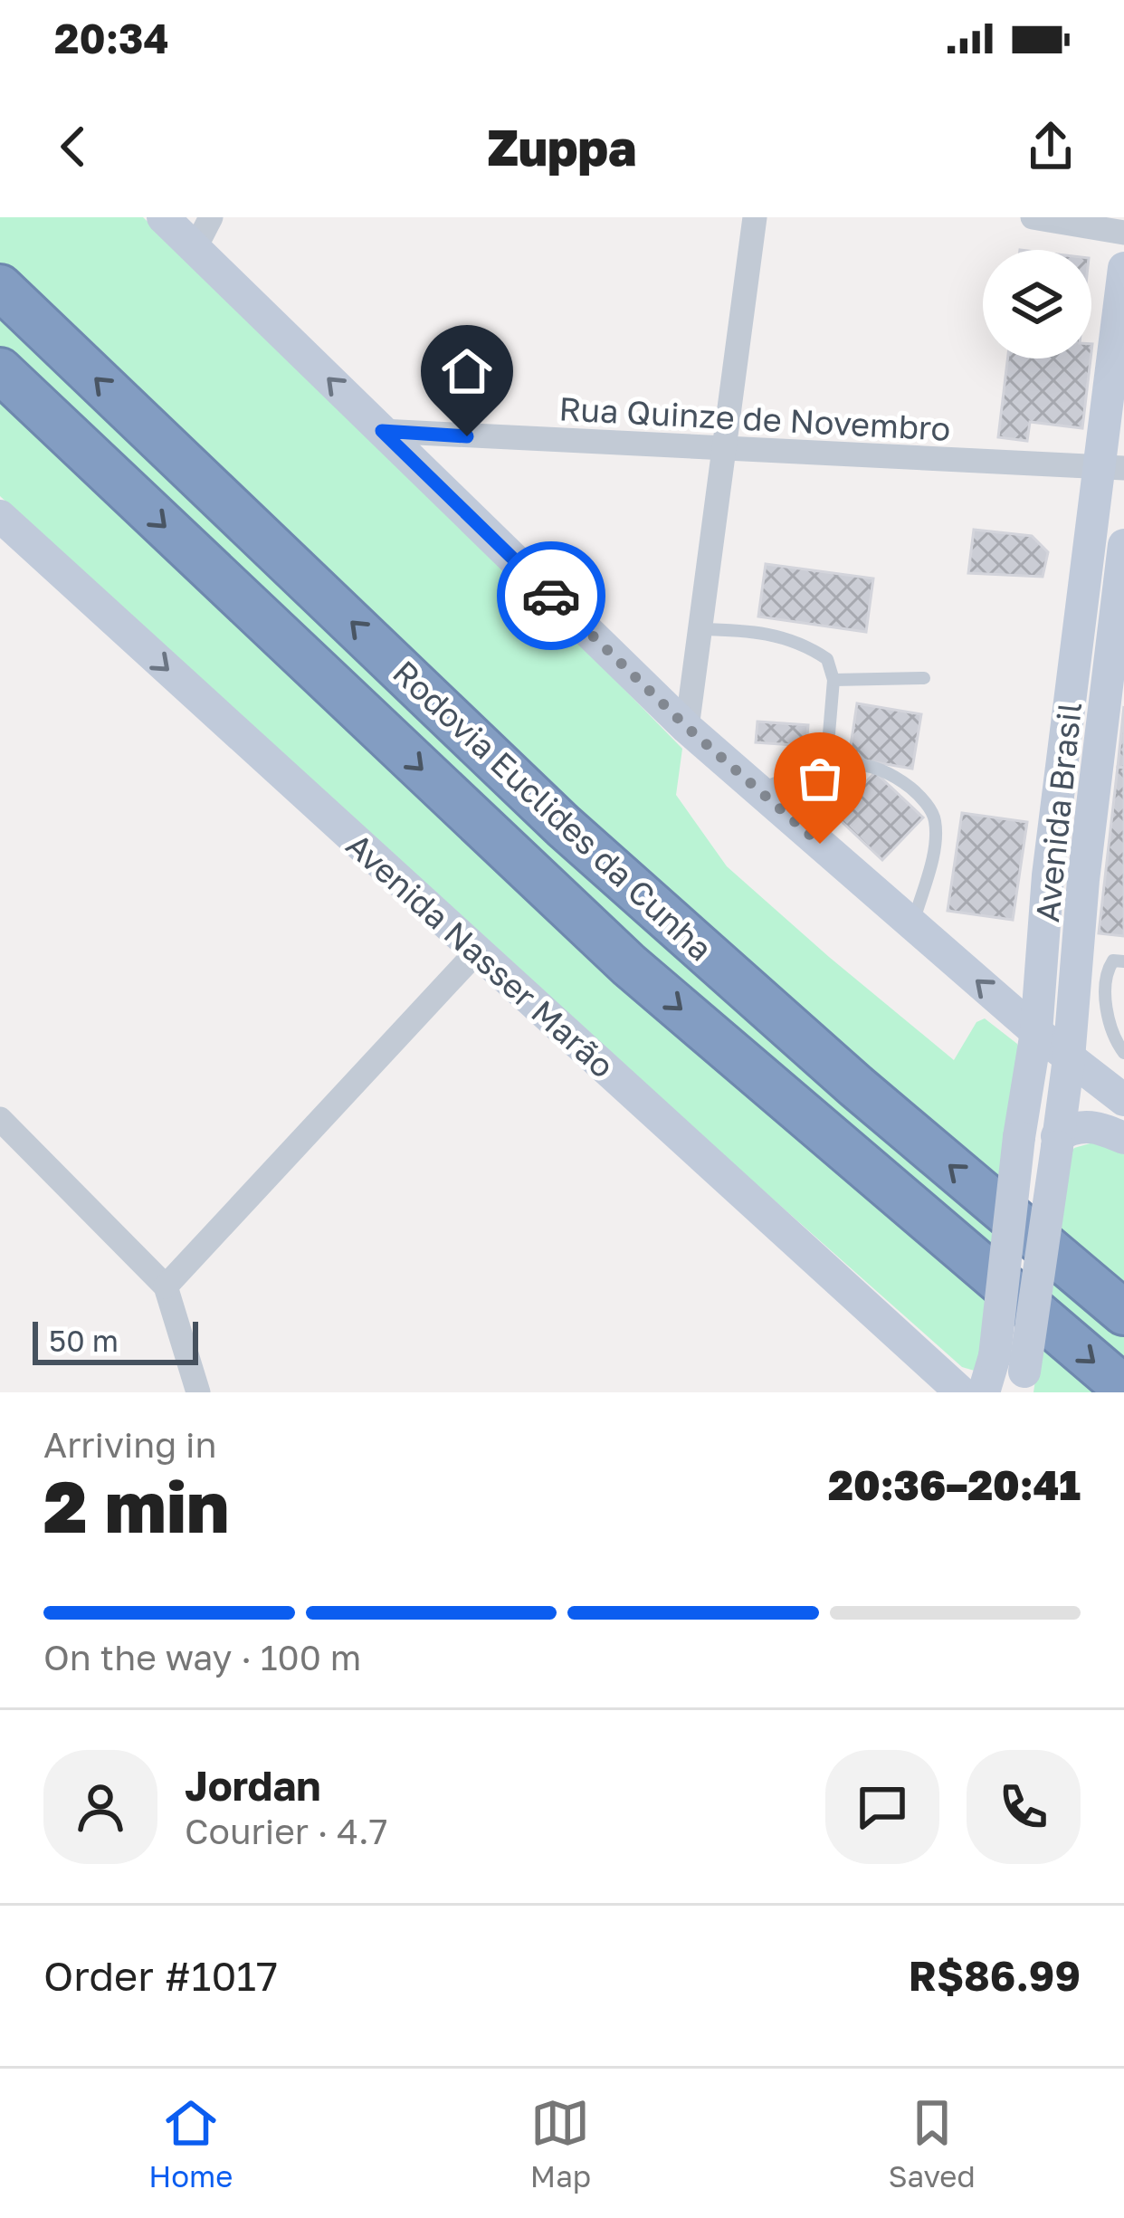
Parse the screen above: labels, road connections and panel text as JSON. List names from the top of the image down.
{
  "streets": {
    "highway": ["Rodovia Euclides da Cunha"],
    "main road": ["Avenida Brasil", "Avenida Nasser Marão"],
    "street": ["Rua Quinze de Novembro"]
  },
  "crossings": [
    ["Rua Quinze de Novembro", "Avenida Brasil"]
  ],
  "one_way": ["Avenida Nasser Marão"],
  "scale_bar": "50 m",
  "page": {
    "status": "20:34",
    "header": "Zuppa",
    "scale": "50 m",
    "heading": ["2 min", "Arriving in", "20:36–20:41"],
    "panel": [
      "Jordan",
      "Courier · 4.7",
      "Order #1017",
      "R$86.99"
    ],
    "bar": "On the way · 100 m",
    "tabs": ["Home", "Map", "Saved"]
  }
}
